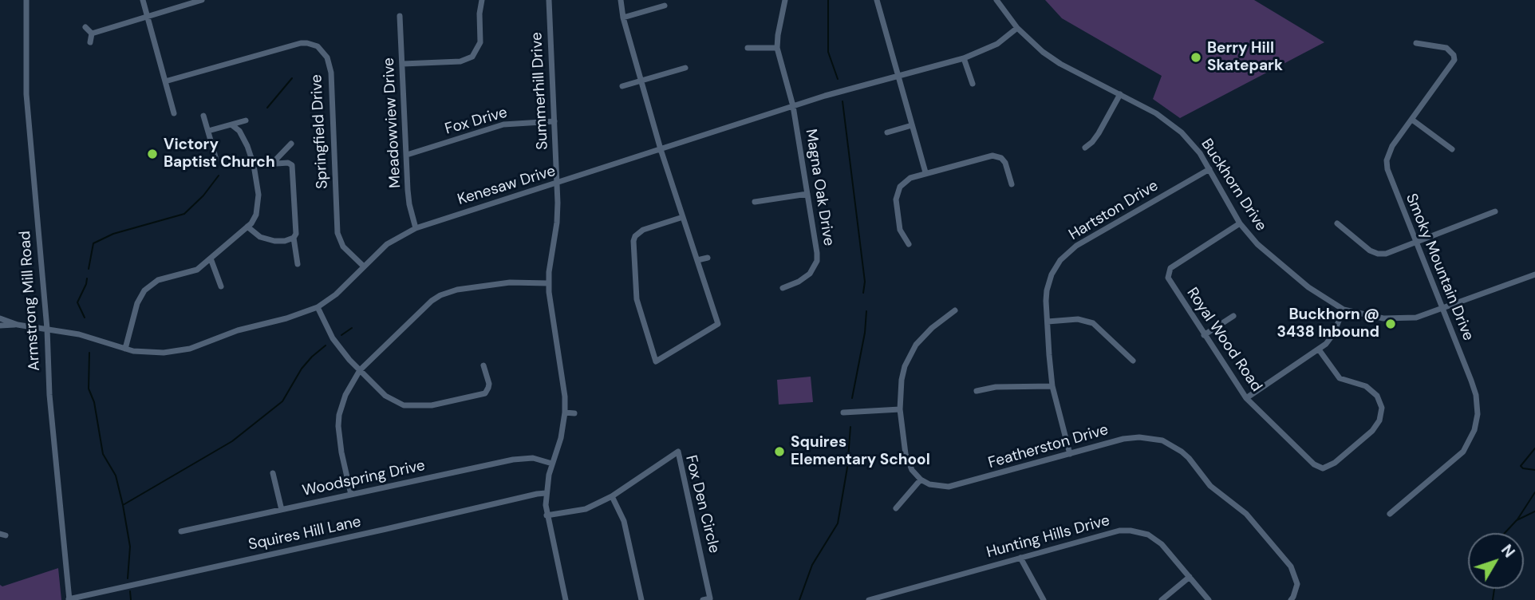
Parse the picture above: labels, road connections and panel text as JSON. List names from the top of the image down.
{
  "streets": {
    "street": [
      "Summerhill Drive",
      "Fox Drive",
      "Meadowview Drive",
      "Springfield Drive",
      "Buckhorn Drive",
      "Kenesaw Drive",
      "Magna Oak Drive",
      "Hartston Drive",
      "Smoky Mountain Drive",
      "Armstrong Mill Road",
      "Royal Wood Road",
      "Featherston Drive",
      "Woodspring Drive",
      "Fox Den Circle",
      "Squires Hill Lane",
      "Hunting Hills Drive"
    ]
  },
  "crossings": [
    ["Summerhill Drive", "Fox Drive"],
    ["Summerhill Drive", "Kenesaw Drive"],
    ["Summerhill Drive", "Woodspring Drive"],
    ["Summerhill Drive", "Fox Den Circle"],
    ["Summerhill Drive", "Squires Hill Lane"],
    ["Fox Drive", "Meadowview Drive"],
    ["Meadowview Drive", "Kenesaw Drive"],
    ["Springfield Drive", "Kenesaw Drive"],
    ["Buckhorn Drive", "Kenesaw Drive"],
    ["Buckhorn Drive", "Hartston Drive"],
    ["Buckhorn Drive", "Smoky Mountain Drive"],
    ["Buckhorn Drive", "Royal Wood Road"],
    ["Kenesaw Drive", "Magna Oak Drive"],
    ["Kenesaw Drive", "Armstrong Mill Road"],
    ["Hartston Drive", "Featherston Drive"],
    ["Armstrong Mill Road", "Squires Hill Lane"]
  ],
  "places": [
    "Berry Hill Skatepark",
    "Victory Baptist Church",
    "Buckhorn @ 3438 Inbound",
    "Squires Elementary School"
  ],
  "north": "top right"
}
